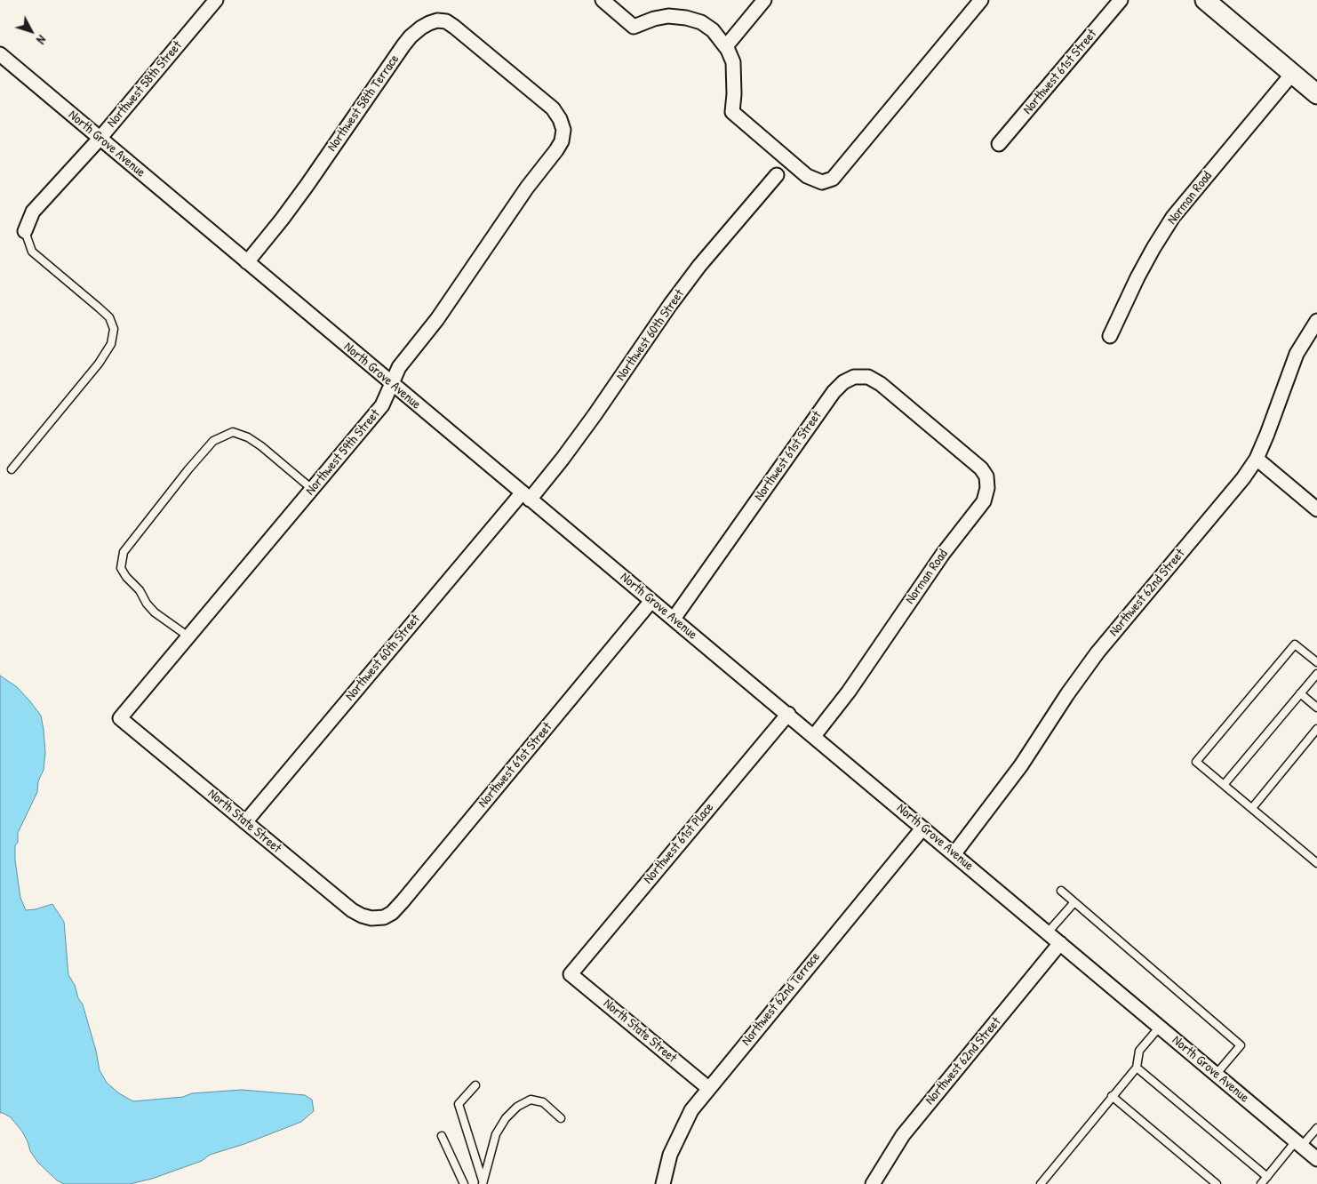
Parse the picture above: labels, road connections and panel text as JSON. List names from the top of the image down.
{
  "streets": {
    "street": [
      "Northwest 61st Street",
      "Northwest 58th Street",
      "Northwest 58th Terrace",
      "North Grove Avenue",
      "Norman Road",
      "Northwest 60th Street",
      "Northwest 59th Street",
      "Northwest 62nd Street",
      "North State Street",
      "Northwest 61st Place",
      "Northwest 62nd Terrace"
    ]
  },
  "crossings": [
    ["Northwest 61st Street", "North Grove Avenue"],
    ["Northwest 61st Street", "Norman Road"],
    ["Northwest 61st Street", "North State Street"],
    ["Northwest 58th Street", "North Grove Avenue"],
    ["Northwest 58th Terrace", "North Grove Avenue"],
    ["Northwest 58th Terrace", "Northwest 59th Street"],
    ["North Grove Avenue", "Norman Road"],
    ["North Grove Avenue", "Northwest 60th Street"],
    ["North Grove Avenue", "Northwest 59th Street"],
    ["North Grove Avenue", "Northwest 62nd Street"],
    ["North Grove Avenue", "Northwest 61st Place"],
    ["North Grove Avenue", "Northwest 62nd Terrace"],
    ["Northwest 60th Street", "North State Street"],
    ["Northwest 59th Street", "North State Street"],
    ["North State Street", "Northwest 61st Place"],
    ["North State Street", "Northwest 62nd Terrace"]
  ],
  "north": "bottom right"
}
